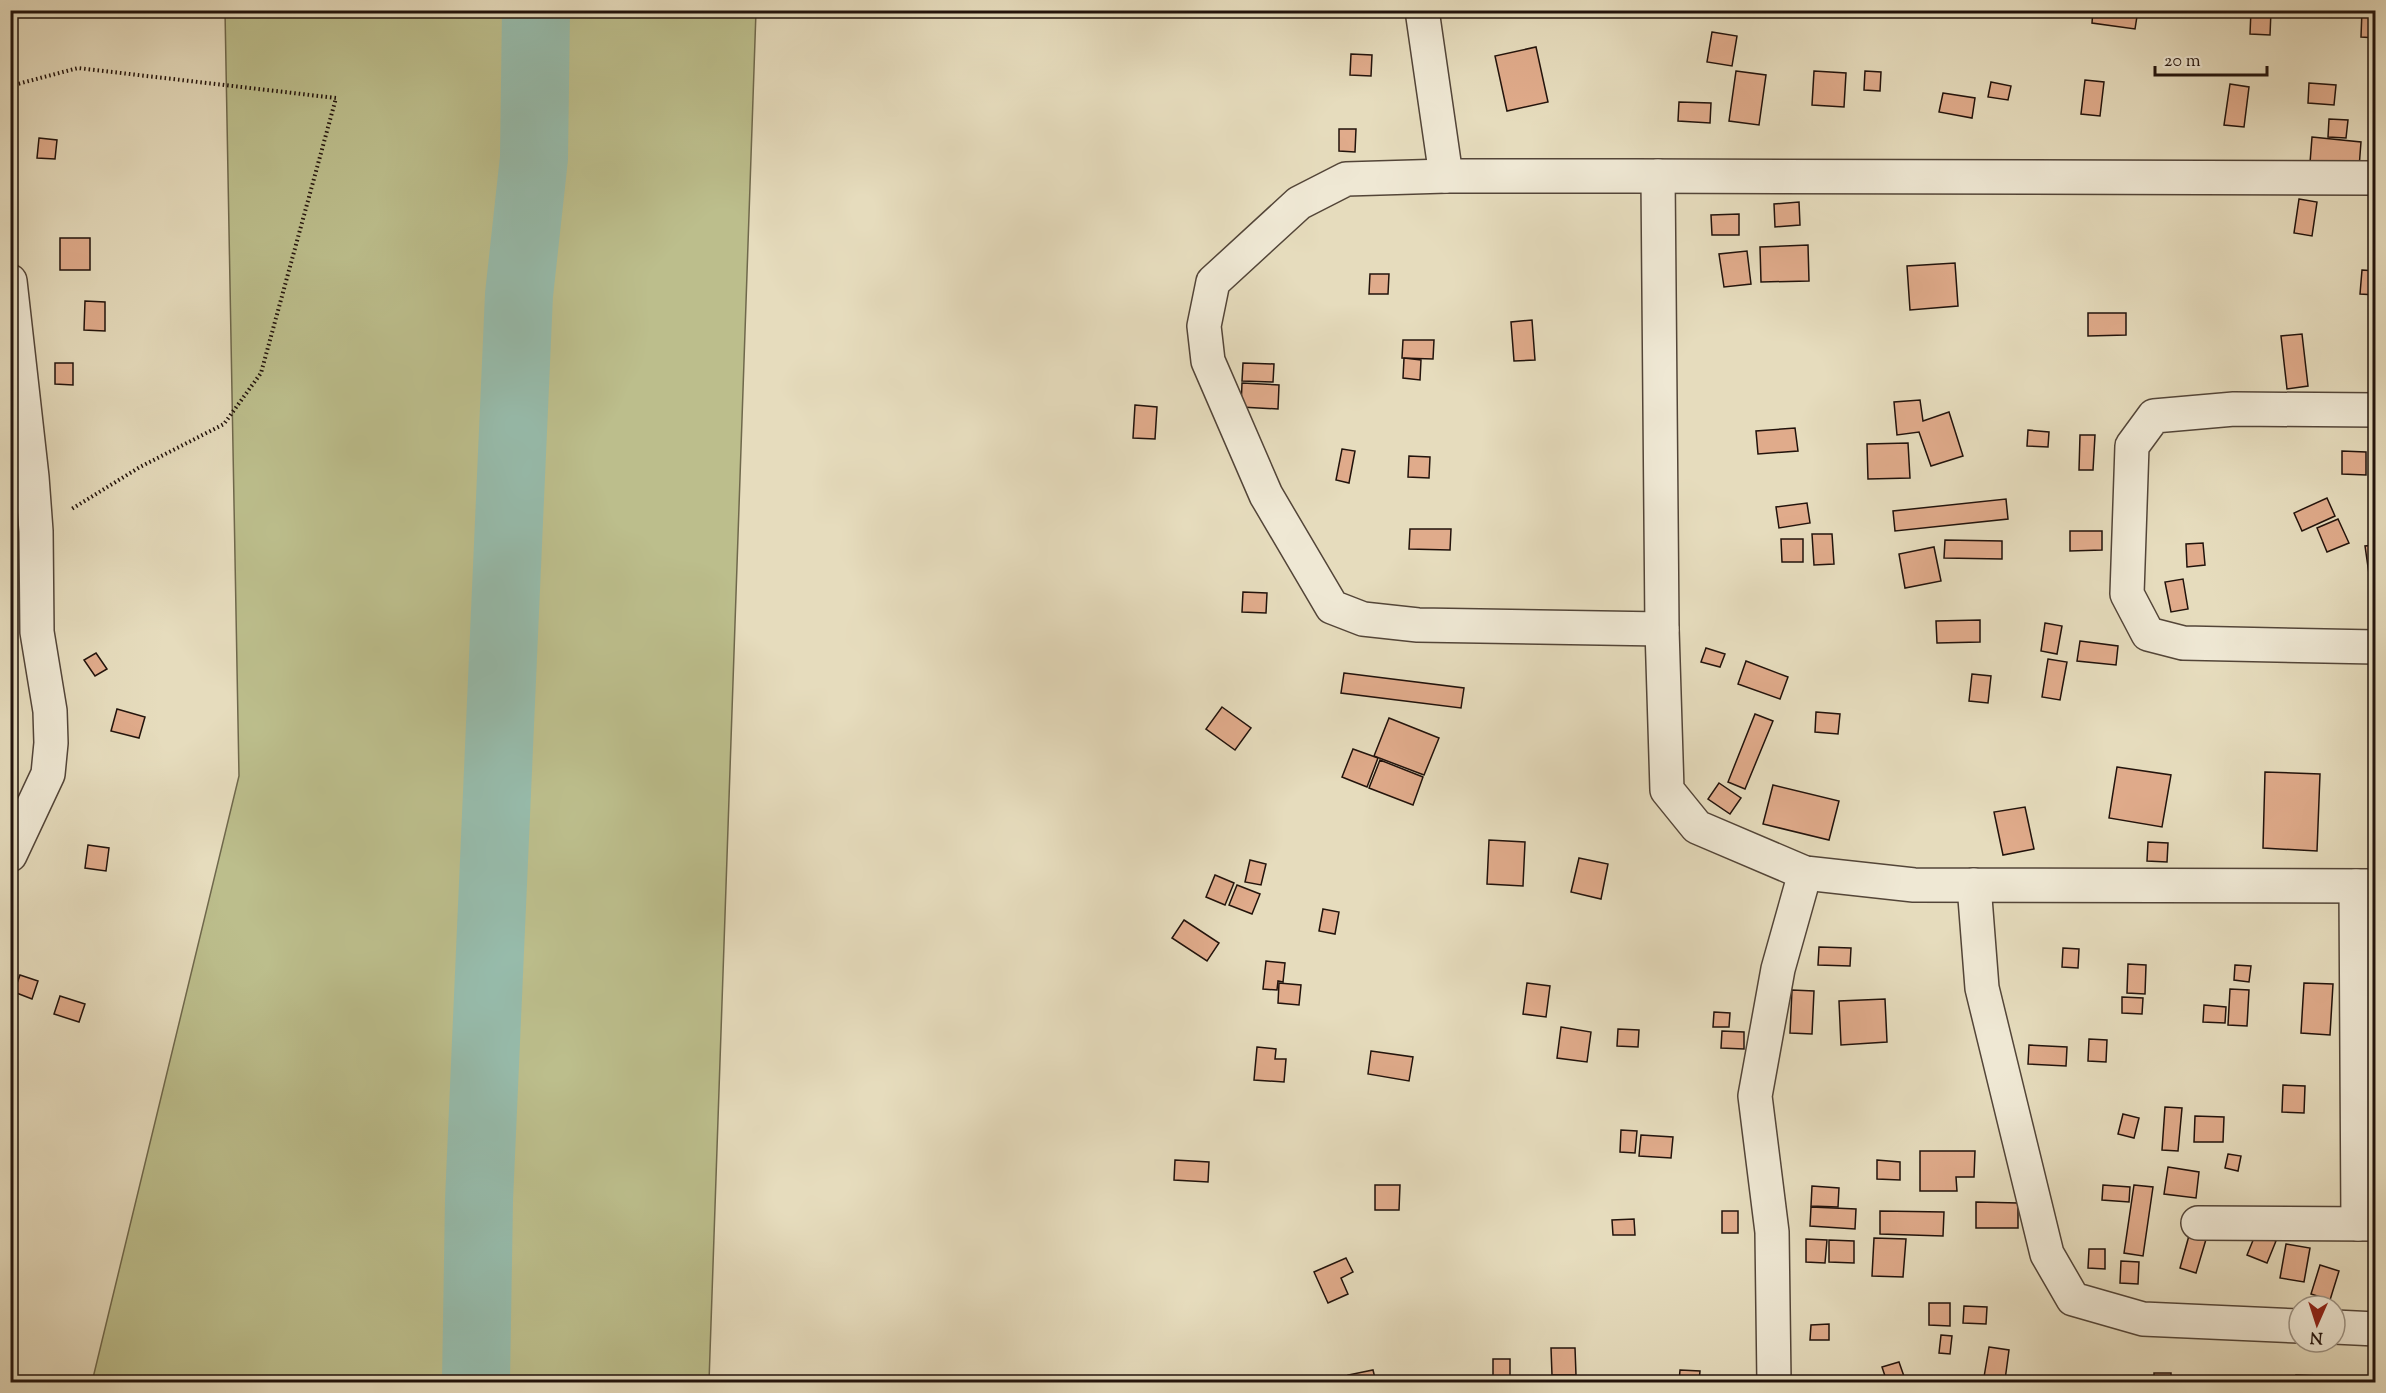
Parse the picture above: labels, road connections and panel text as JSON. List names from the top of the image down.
{
  "scale_bar": "20 m",
  "north": "bottom"
}
